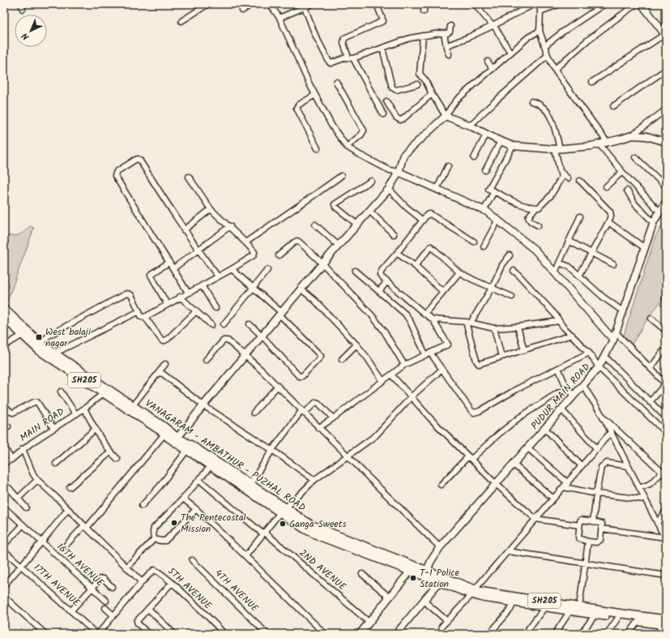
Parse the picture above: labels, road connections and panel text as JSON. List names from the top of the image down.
{
  "streets": {
    "main road": ["SH205", "VANAGARAM - AMBATHUR - PUZHAL ROAD"],
    "street": [
      "PUDUR MAIN ROAD",
      "MAIN ROAD",
      "16TH AVENUE",
      "2ND AVENUE",
      "17TH AVENUE",
      "5TH AVENUE",
      "4TH AVENUE"
    ]
  },
  "crossings": [
    ["PUDUR MAIN ROAD", "VANAGARAM - AMBATHUR - PUZHAL ROAD"],
    ["MAIN ROAD", "VANAGARAM - AMBATHUR - PUZHAL ROAD"]
  ],
  "places": {
    "transit": ["West balaji nagar"],
    "other": ["The Pentecostal Mission", "Ganga Sweets", "T-1 Police Station"]
  },
  "north": "bottom left"
}
